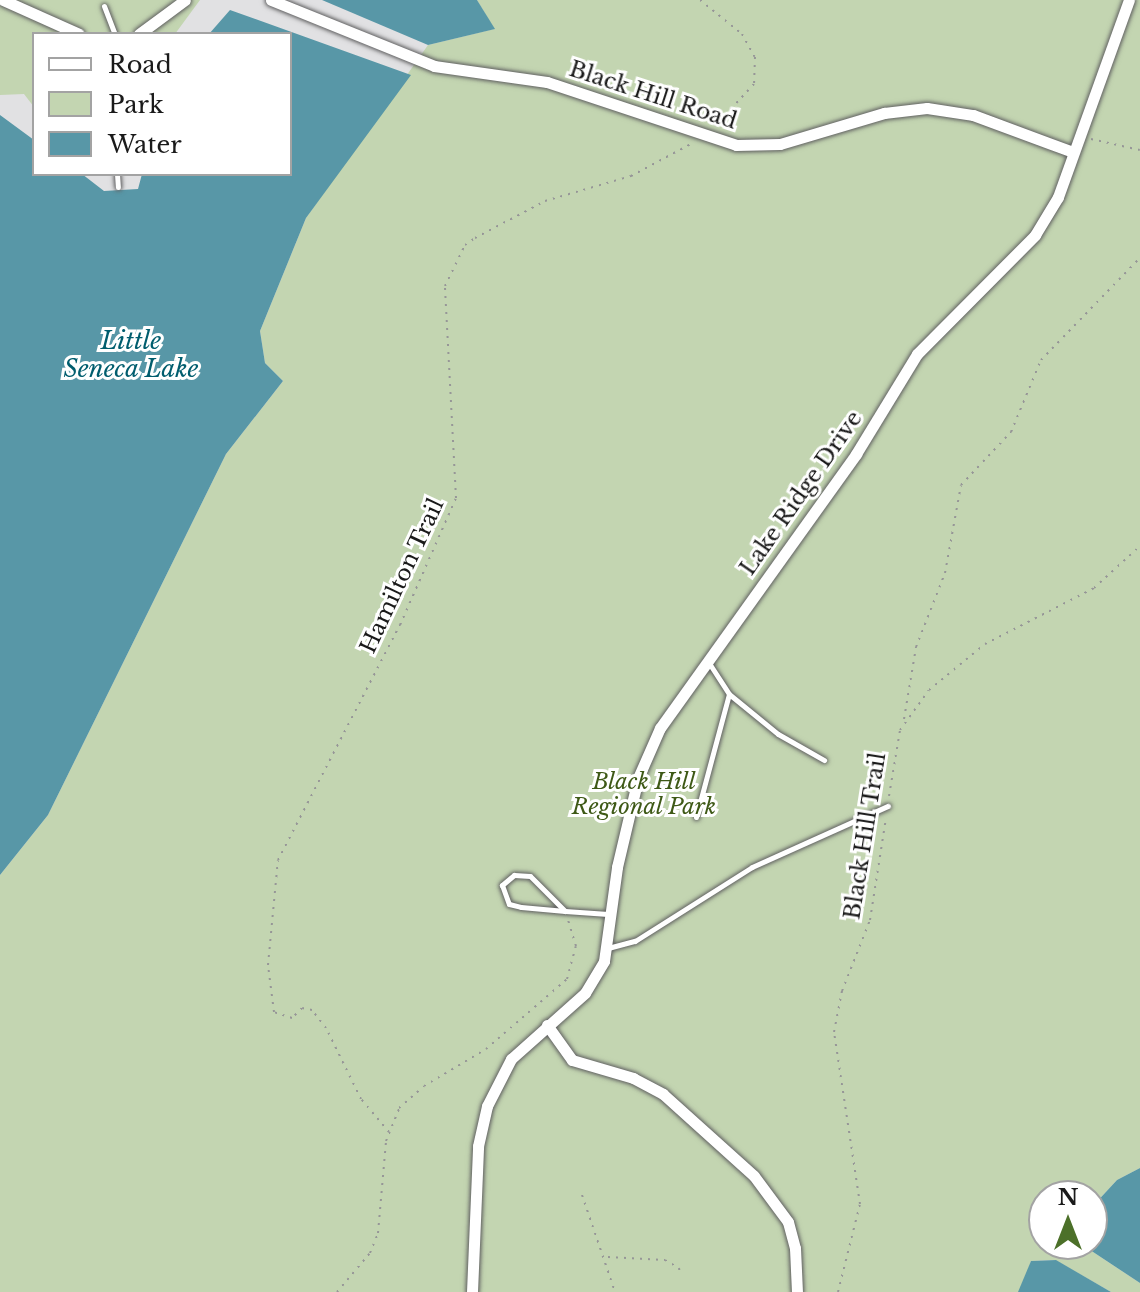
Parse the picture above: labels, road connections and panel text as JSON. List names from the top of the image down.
{
  "streets": {
    "street": ["Black Hill Road", "Lake Ridge Drive"],
    "path": ["Hamilton Trail", "Black Hill Trail"]
  },
  "crossings": [
    ["Black Hill Road", "Lake Ridge Drive"],
    ["Black Hill Road", "Hamilton Trail"]
  ],
  "water": ["Little Seneca Lake"],
  "parks": ["Black Hill Regional Park"],
  "legend": ["Road", "Park", "Water"],
  "north": "top"
}
